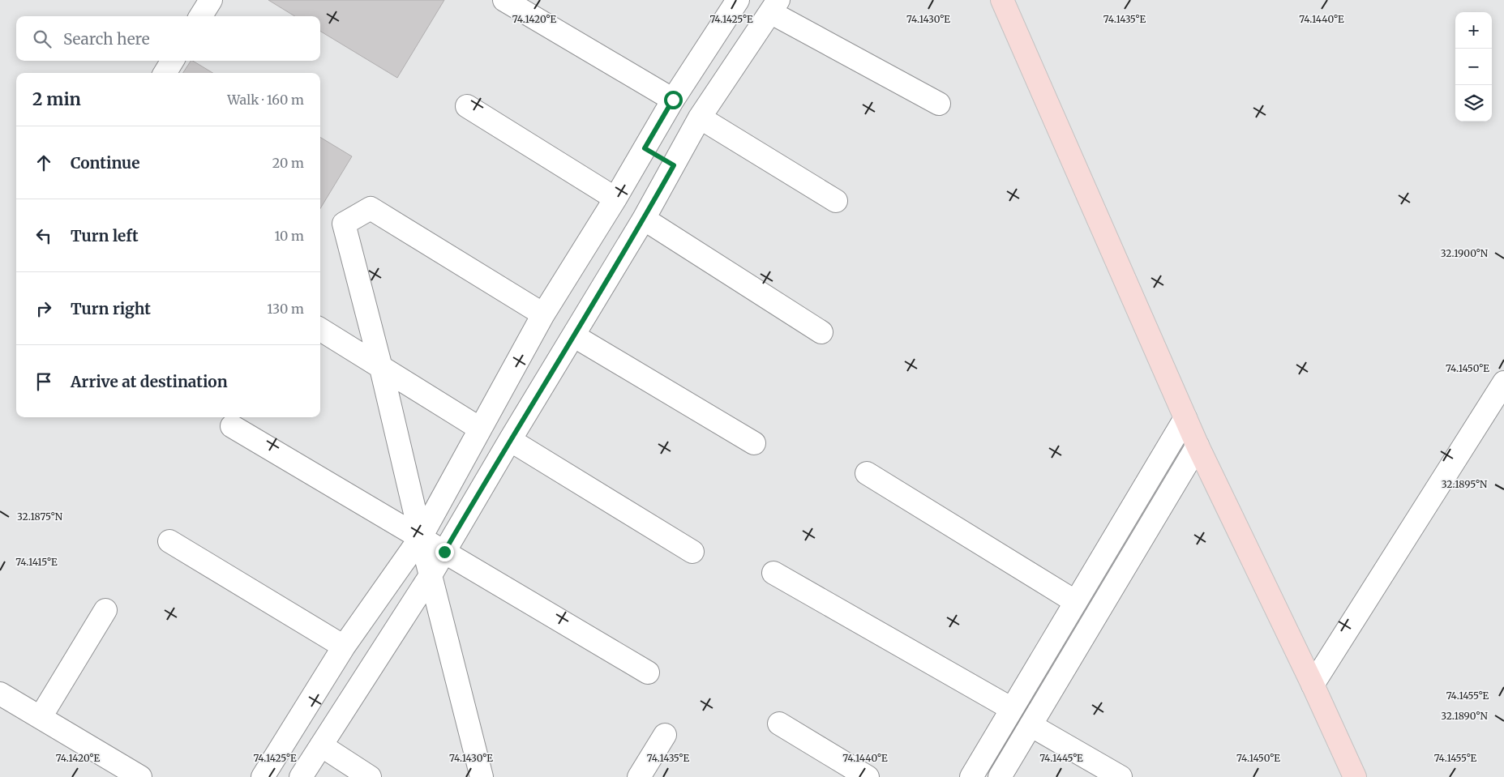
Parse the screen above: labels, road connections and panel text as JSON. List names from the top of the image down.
{
  "page": {
    "map_buttons": ["+", "−"],
    "search": "Search here",
    "heading": ["2 min", "Walk · 160 m"],
    "list": [
      ["Continue", "20 m"],
      ["Turn left", "10 m"],
      ["Turn right", "130 m"],
      "Arrive at destination"
    ]
  },
  "coordinates": [
    "74.1420°E",
    "74.1425°E",
    "74.1430°E",
    "74.1435°E",
    "74.1440°E",
    "32.1900°N",
    "74.1450°E",
    "32.1895°N",
    "32.1875°N",
    "74.1415°E",
    "74.1455°E",
    "32.1890°N",
    "74.1445°E"
  ]
}
